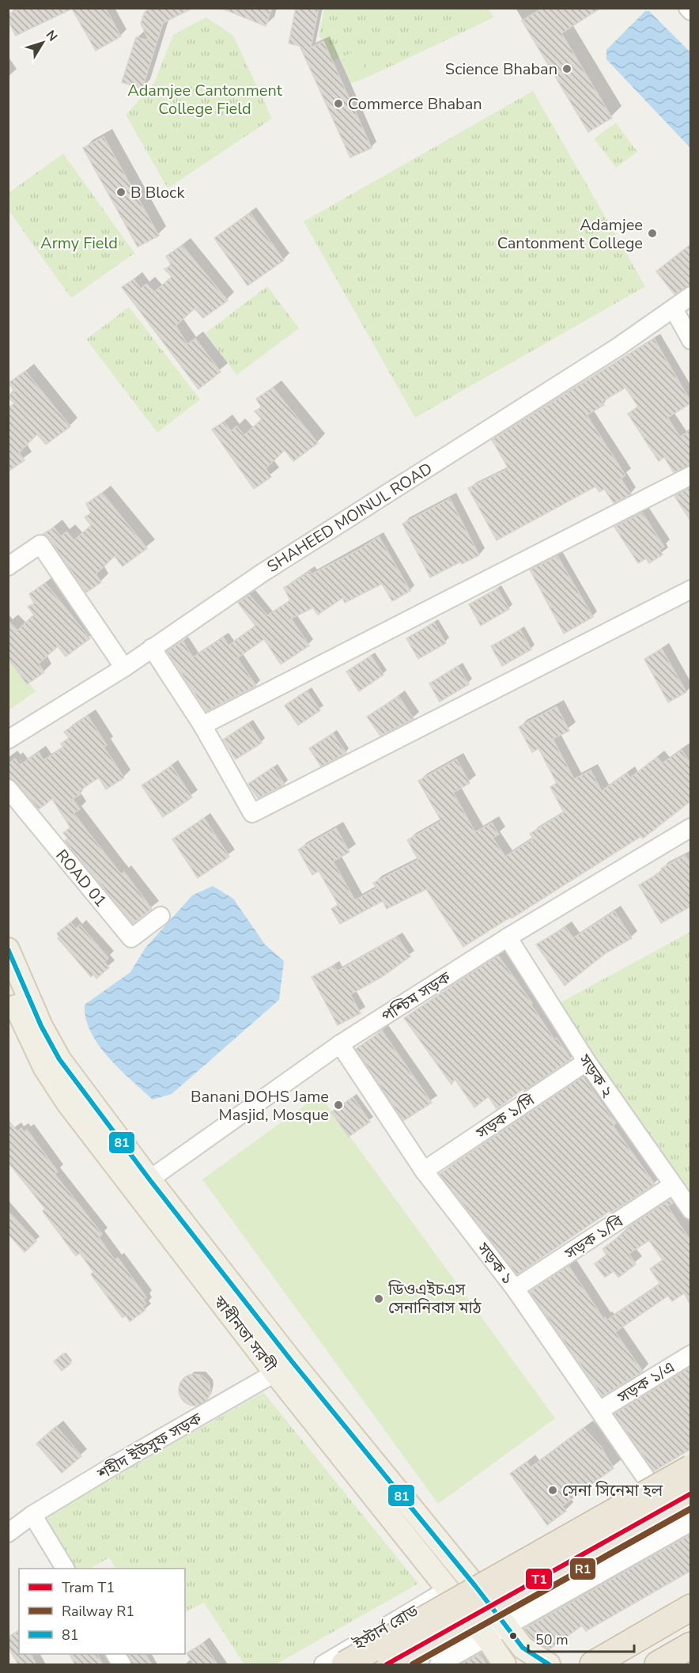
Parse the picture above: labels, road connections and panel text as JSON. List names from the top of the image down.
{
  "streets": {
    "main road": ["স্বাধীনতা সরণী"],
    "street": [
      "SHAHEED MOINUL ROAD",
      "ROAD 01",
      "পশ্চিম সড়ক",
      "সড়ক ২",
      "সড়ক ১/সি",
      "সড়ক ১/বি",
      "সড়ক ১",
      "সড়ক ১/এ",
      "শহীদ ইউসুফ সড়ক",
      "ইস্টার্ন রোড"
    ]
  },
  "crossings": [
    ["পশ্চিম সড়ক", "সড়ক ২"],
    ["পশ্চিম সড়ক", "সড়ক ১"],
    ["পশ্চিম সড়ক", "স্বাধীনতা সরণী"],
    ["সড়ক ২", "সড়ক ১/সি"],
    ["সড়ক ২", "সড়ক ১/বি"],
    ["সড়ক ১/সি", "সড়ক ১"],
    ["সড়ক ১/বি", "সড়ক ১"],
    ["সড়ক ১", "সড়ক ১/এ"],
    ["সড়ক ১", "ইস্টার্ন রোড"],
    ["স্বাধীনতা সরণী", "শহীদ ইউসুফ সড়ক"],
    ["স্বাধীনতা সরণী", "ইস্টার্ন রোড"]
  ],
  "parks": ["Adamjee Cantonment College Field", "Army Field"],
  "places": [
    "Science Bhaban",
    "Commerce Bhaban",
    "B Block",
    "Adamjee Cantonment College",
    "Banani DOHS Jame Masjid, Mosque",
    "ডিওএইচএস সেনানিবাস মাঠ",
    "সেনা সিনেমা হল"
  ],
  "lines": ["transit line 81", "tram line T1", "rail line R1"],
  "legend": ["Tram T1", "Railway R1", "81"],
  "scale_bar": "50 m",
  "north": "top right"
}
